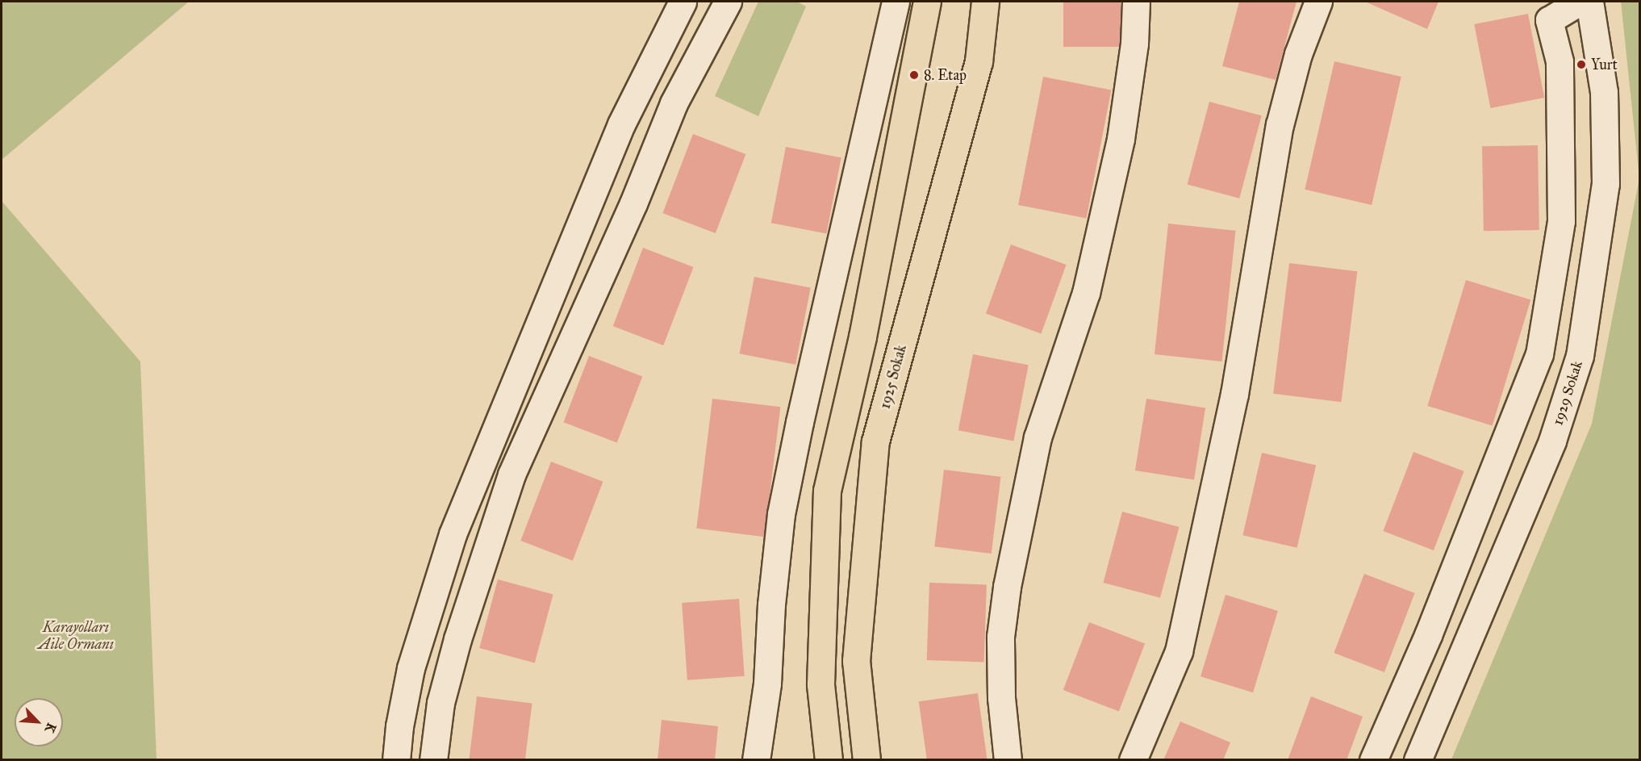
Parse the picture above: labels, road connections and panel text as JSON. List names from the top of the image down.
{
  "streets": {
    "main road": ["1925 Sokak"],
    "street": ["1929 Sokak"]
  },
  "parks": ["Karayolları Aile Ormanı"],
  "places": ["Yurt", "8. Etap"],
  "north": "bottom right"
}
